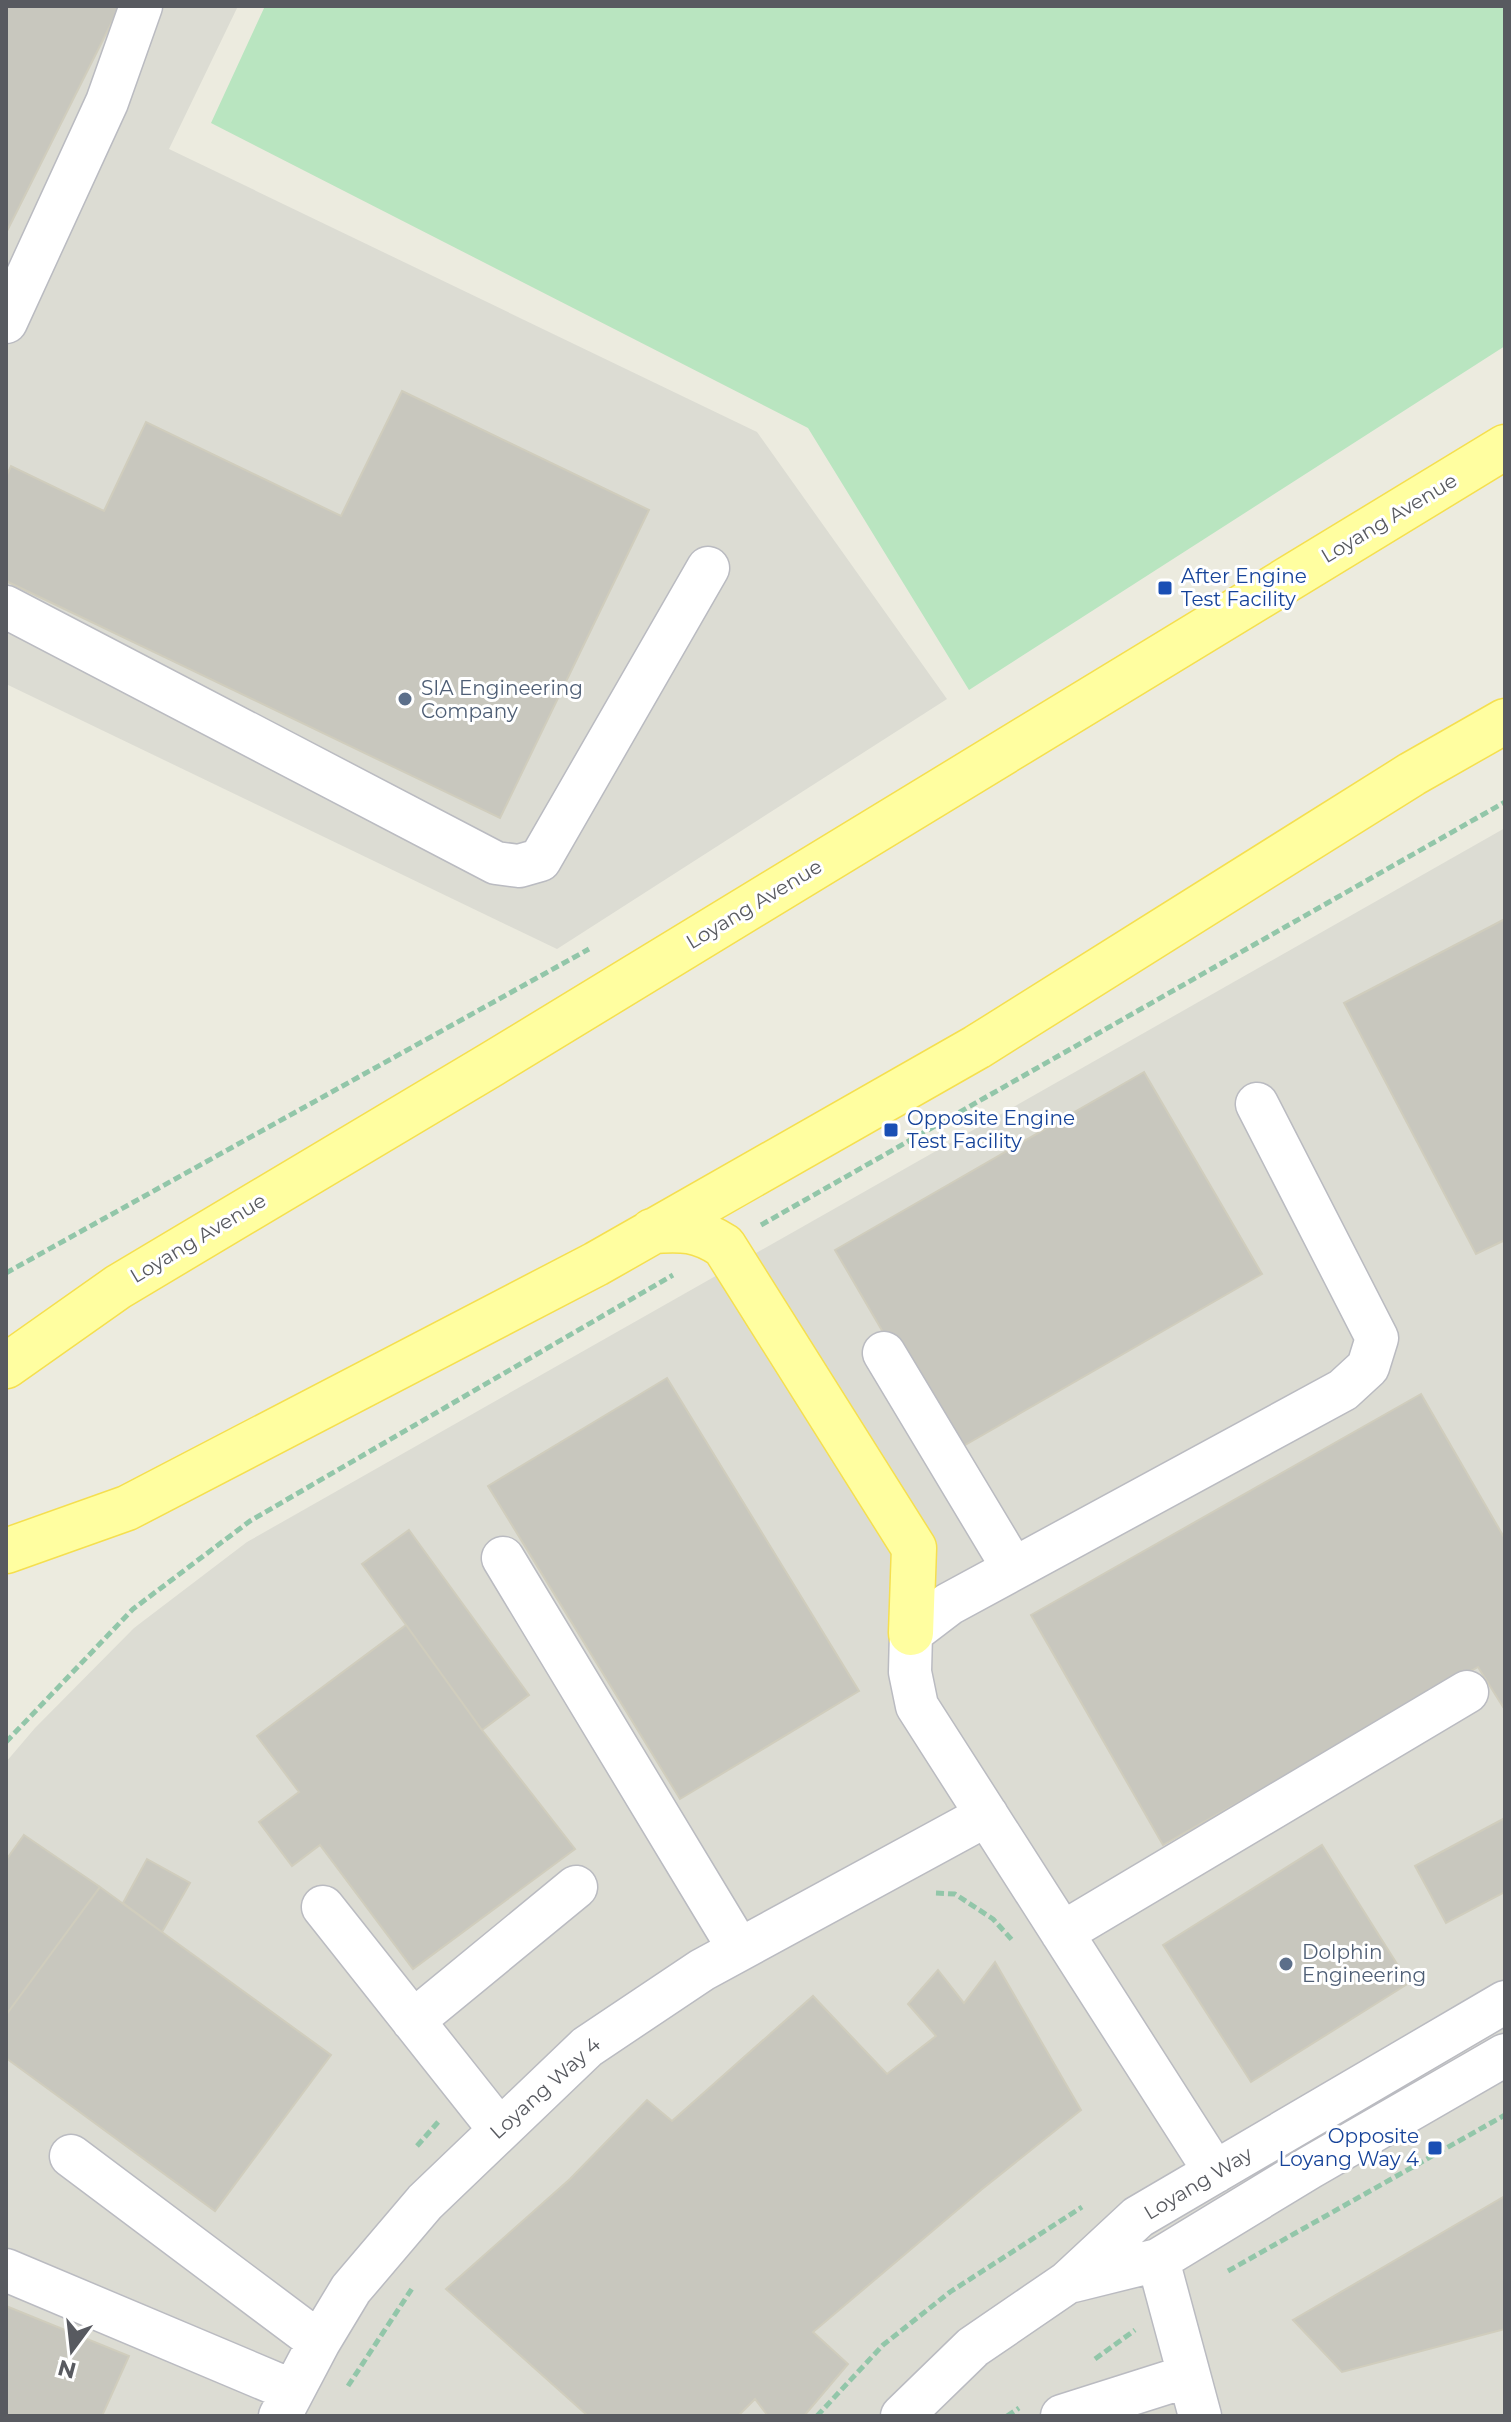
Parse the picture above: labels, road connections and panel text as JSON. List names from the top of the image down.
{
  "streets": {
    "main road": ["Loyang Avenue"],
    "street": ["Loyang Way 4", "Loyang Way"]
  },
  "places": {
    "transit": ["After Engine Test Facility", "Opposite Engine Test Facility", "Opposite Loyang Way 4"],
    "other": ["SIA Engineering Company", "Dolphin Engineering"]
  },
  "north": "bottom"
}
